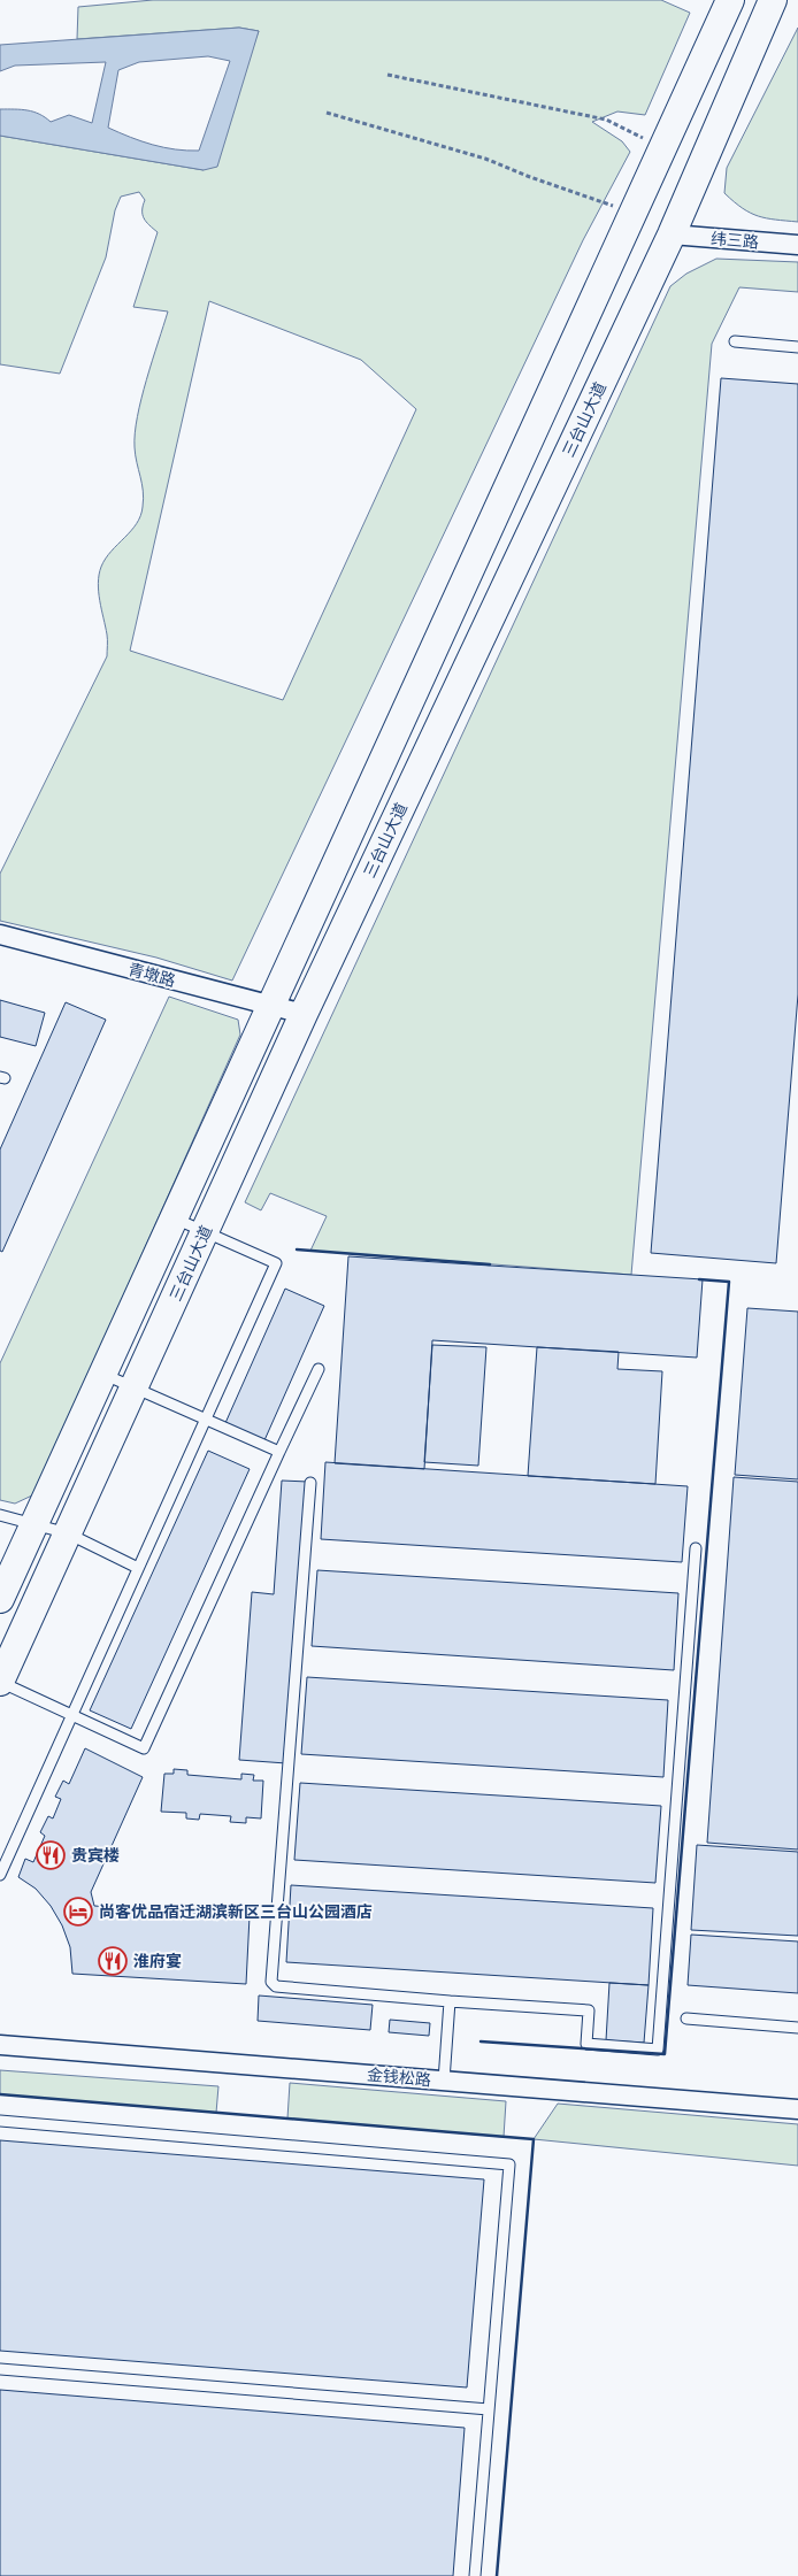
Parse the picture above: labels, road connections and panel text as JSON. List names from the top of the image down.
{
  "streets": {
    "main road": ["三台山大道"],
    "street": ["纬三路", "青墩路", "金钱松路"]
  },
  "crossings": [
    ["纬三路", "三台山大道"],
    ["三台山大道", "青墩路"]
  ],
  "places": {
    "restaurant": ["贵宾楼", "淮府宴"],
    "hotel": ["尚客优品宿迁湖滨新区三台山公园酒店"]
  }
}
